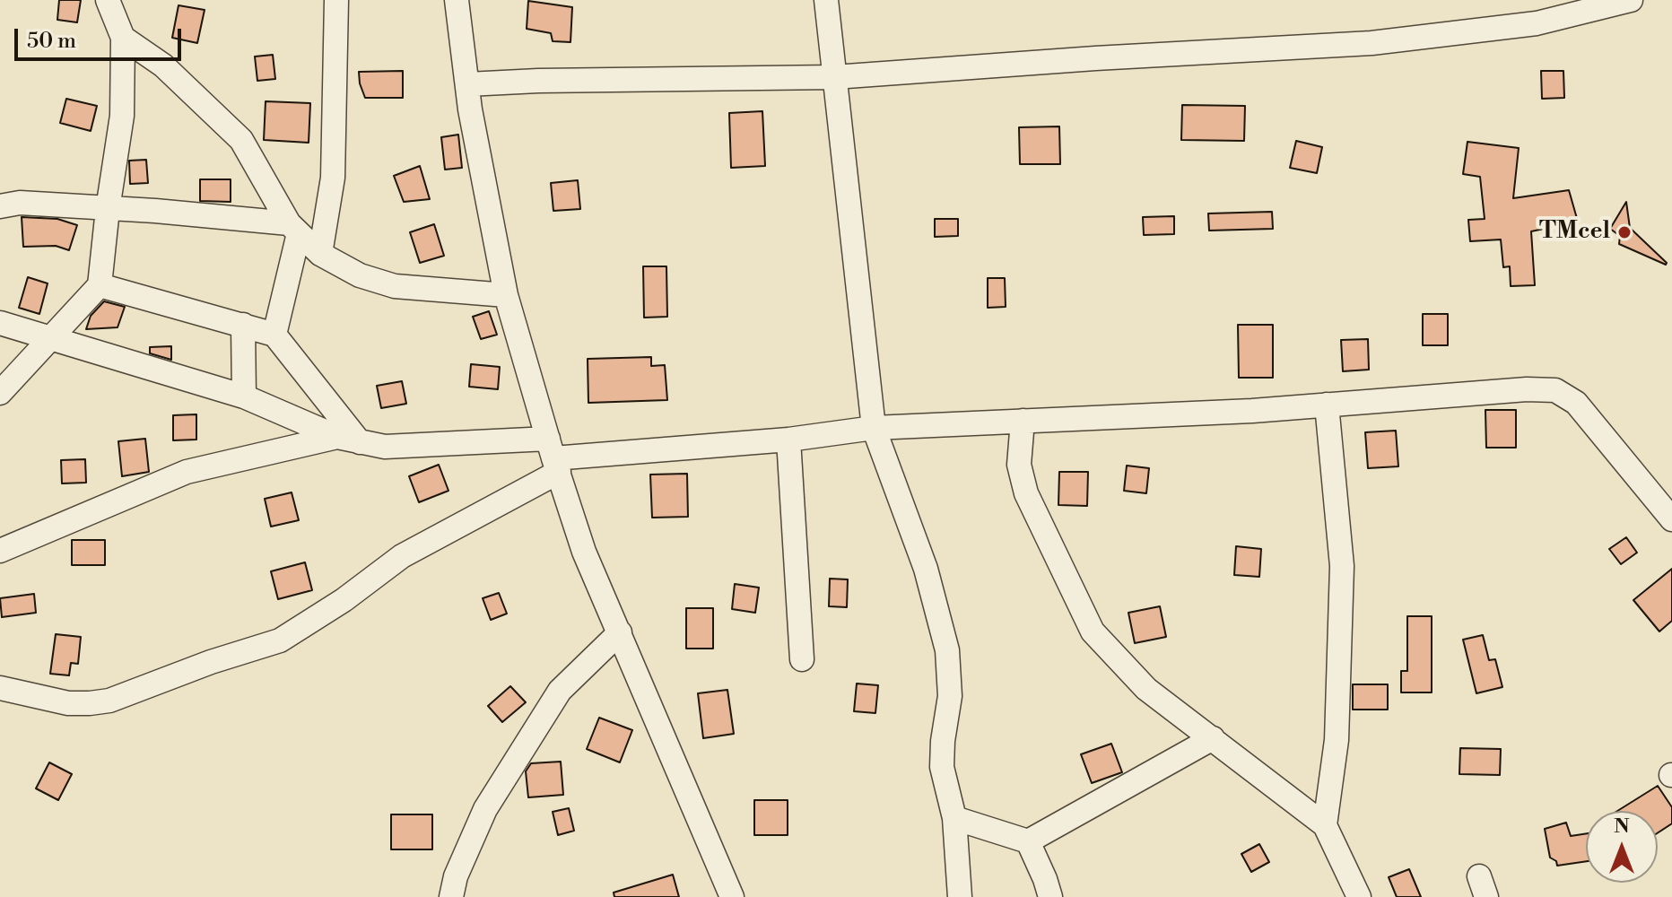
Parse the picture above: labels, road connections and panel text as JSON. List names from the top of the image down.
{
  "places": ["TMcel"],
  "scale_bar": "50 m",
  "north": "top"
}
